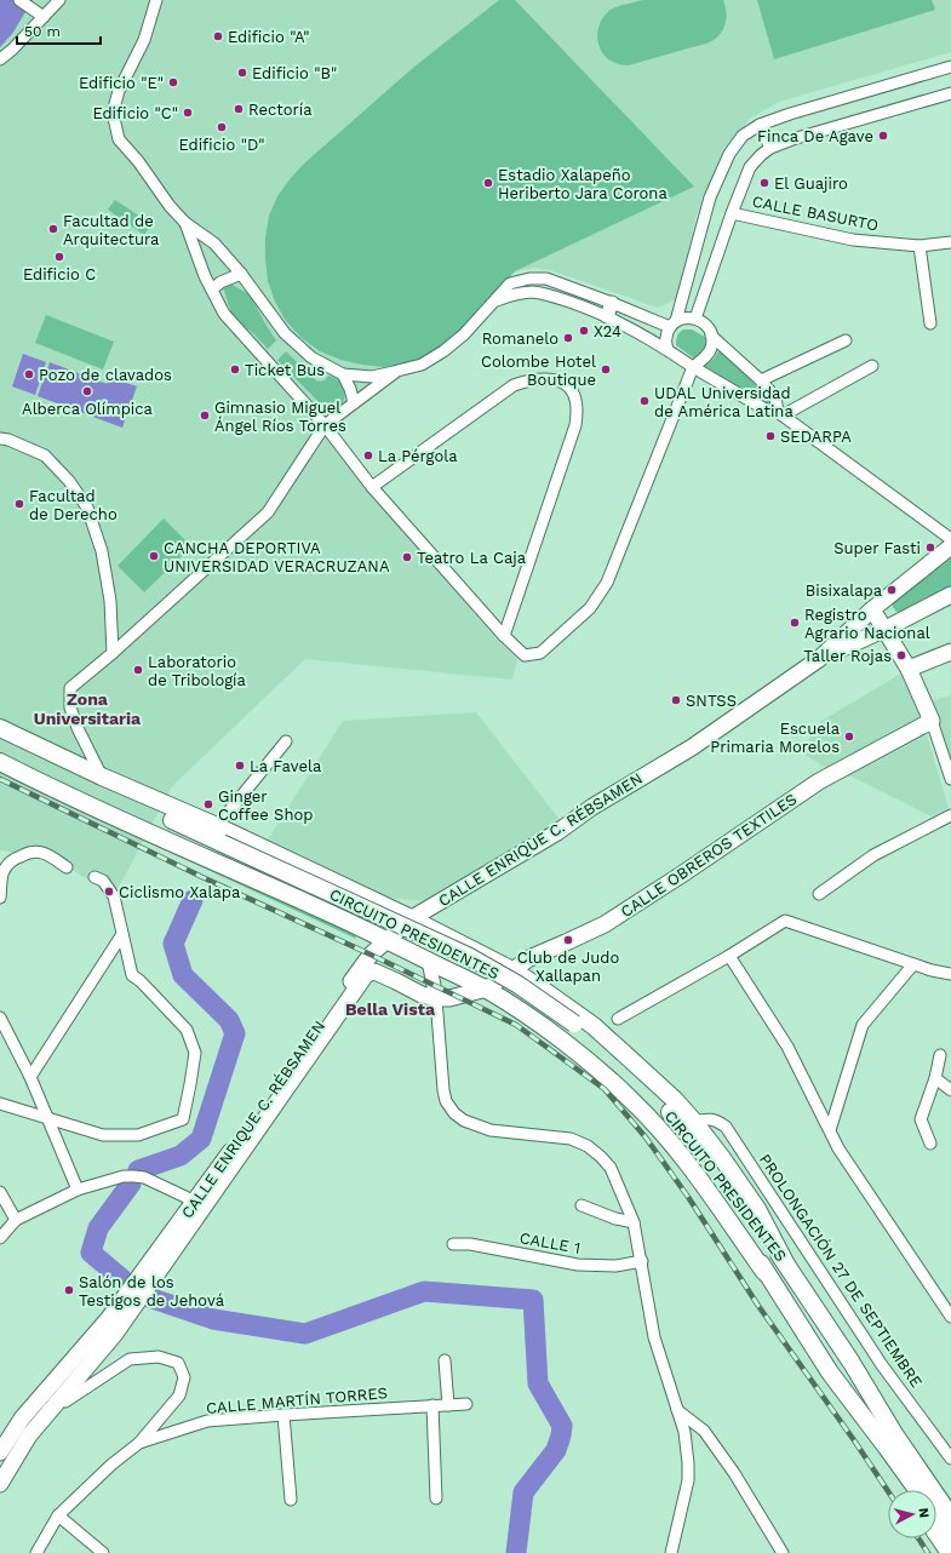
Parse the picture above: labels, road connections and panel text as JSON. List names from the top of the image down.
{
  "streets": {
    "main road": ["CALLE ENRIQUE C. RÉBSAMEN", "CALLE OBREROS TEXTILES", "CIRCUITO PRESIDENTES"],
    "street": [
      "CALLE BASURTO",
      "CALLE 1",
      "PROLONGACIÓN 27 DE SEPTIEMBRE",
      "CALLE MARTÍN TORRES"
    ]
  },
  "crossings": [
    ["CALLE ENRIQUE C. RÉBSAMEN", "CALLE OBREROS TEXTILES"]
  ],
  "districts": ["Zona Universitaria", "Bella Vista"],
  "places": [
    "Edificio \"A\"",
    "Edificio \"B\"",
    "Edificio \"E\"",
    "Rectoría",
    "Edificio \"C\"",
    "Edificio \"D\"",
    "Finca De Agave",
    "Estadio Xalapeño Heriberto Jara Corona",
    "El Guajiro",
    "Facultad de Arquitectura",
    "Edificio C",
    "X24",
    "Romanelo",
    "Ticket Bus",
    "Colombe Hotel Boutique",
    "Pozo de clavados",
    "Alberca Olímpica",
    "UDAL Universidad de América Latina",
    "Gimnasio Miguel Ángel Ríos Torres",
    "SEDARPA",
    "La Pérgola",
    "Facultad de Derecho",
    "Super Fasti",
    "CANCHA DEPORTIVA UNIVERSIDAD VERACRUZANA",
    "Teatro La Caja",
    "Bisixalapa",
    "Registro Agrario Nacional",
    "Taller Rojas",
    "Laboratorio de Tribología",
    "SNTSS",
    "Escuela Primaria Morelos",
    "La Favela",
    "Ginger Coffee Shop",
    "Ciclismo Xalapa",
    "Club de Judo Xallapan",
    "Salón de los Testigos de Jehová"
  ],
  "scale_bar": "50 m",
  "north": "right"
}
